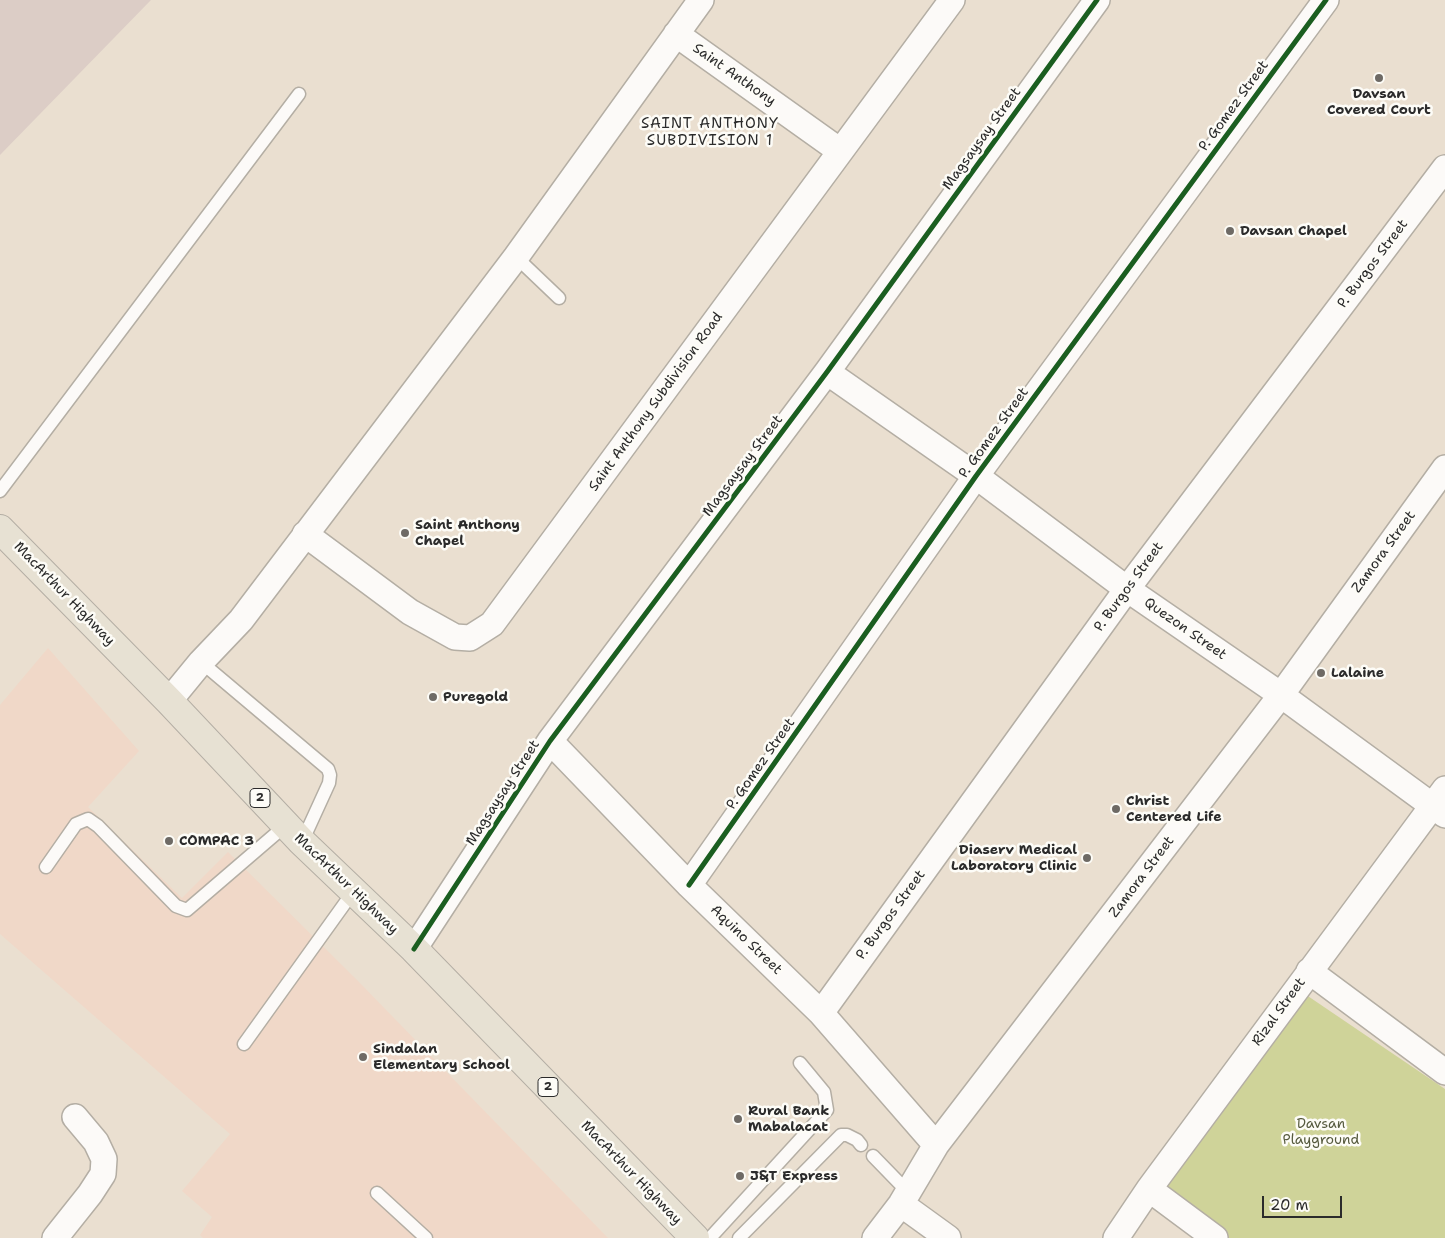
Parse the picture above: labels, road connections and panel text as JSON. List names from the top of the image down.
{
  "streets": {
    "highway": ["MacArthur Highway", "2"],
    "street": [
      "Saint Anthony",
      "P. Gomez Street",
      "Magsaysay Street",
      "P. Burgos Street",
      "Saint Anthony Subdivision Road",
      "Zamora Street",
      "Quezon Street",
      "Aquino Street",
      "Rizal Street"
    ]
  },
  "crossings": [
    ["Saint Anthony", "Saint Anthony Subdivision Road"],
    ["P. Gomez Street", "Quezon Street"],
    ["P. Gomez Street", "Aquino Street"],
    ["Magsaysay Street", "MacArthur Highway"],
    ["Magsaysay Street", "Quezon Street"],
    ["Magsaysay Street", "Aquino Street"],
    ["P. Burgos Street", "Quezon Street"],
    ["P. Burgos Street", "Aquino Street"],
    ["Zamora Street", "Quezon Street"],
    ["Zamora Street", "Aquino Street"],
    ["Quezon Street", "Rizal Street"]
  ],
  "districts": ["SAINT ANTHONY SUBDIVISION 1"],
  "parks": ["Davsan Playground"],
  "places": [
    "Davsan Covered Court",
    "Davsan Chapel",
    "Saint Anthony Chapel",
    "Lalaine",
    "Puregold",
    "Christ Centered Life",
    "COMPAC 3",
    "Diaserv Medical Laboratory Clinic",
    "Sindalan Elementary School",
    "Rural Bank Mabalacat",
    "J&T Express"
  ],
  "scale_bar": "20 m"
}
